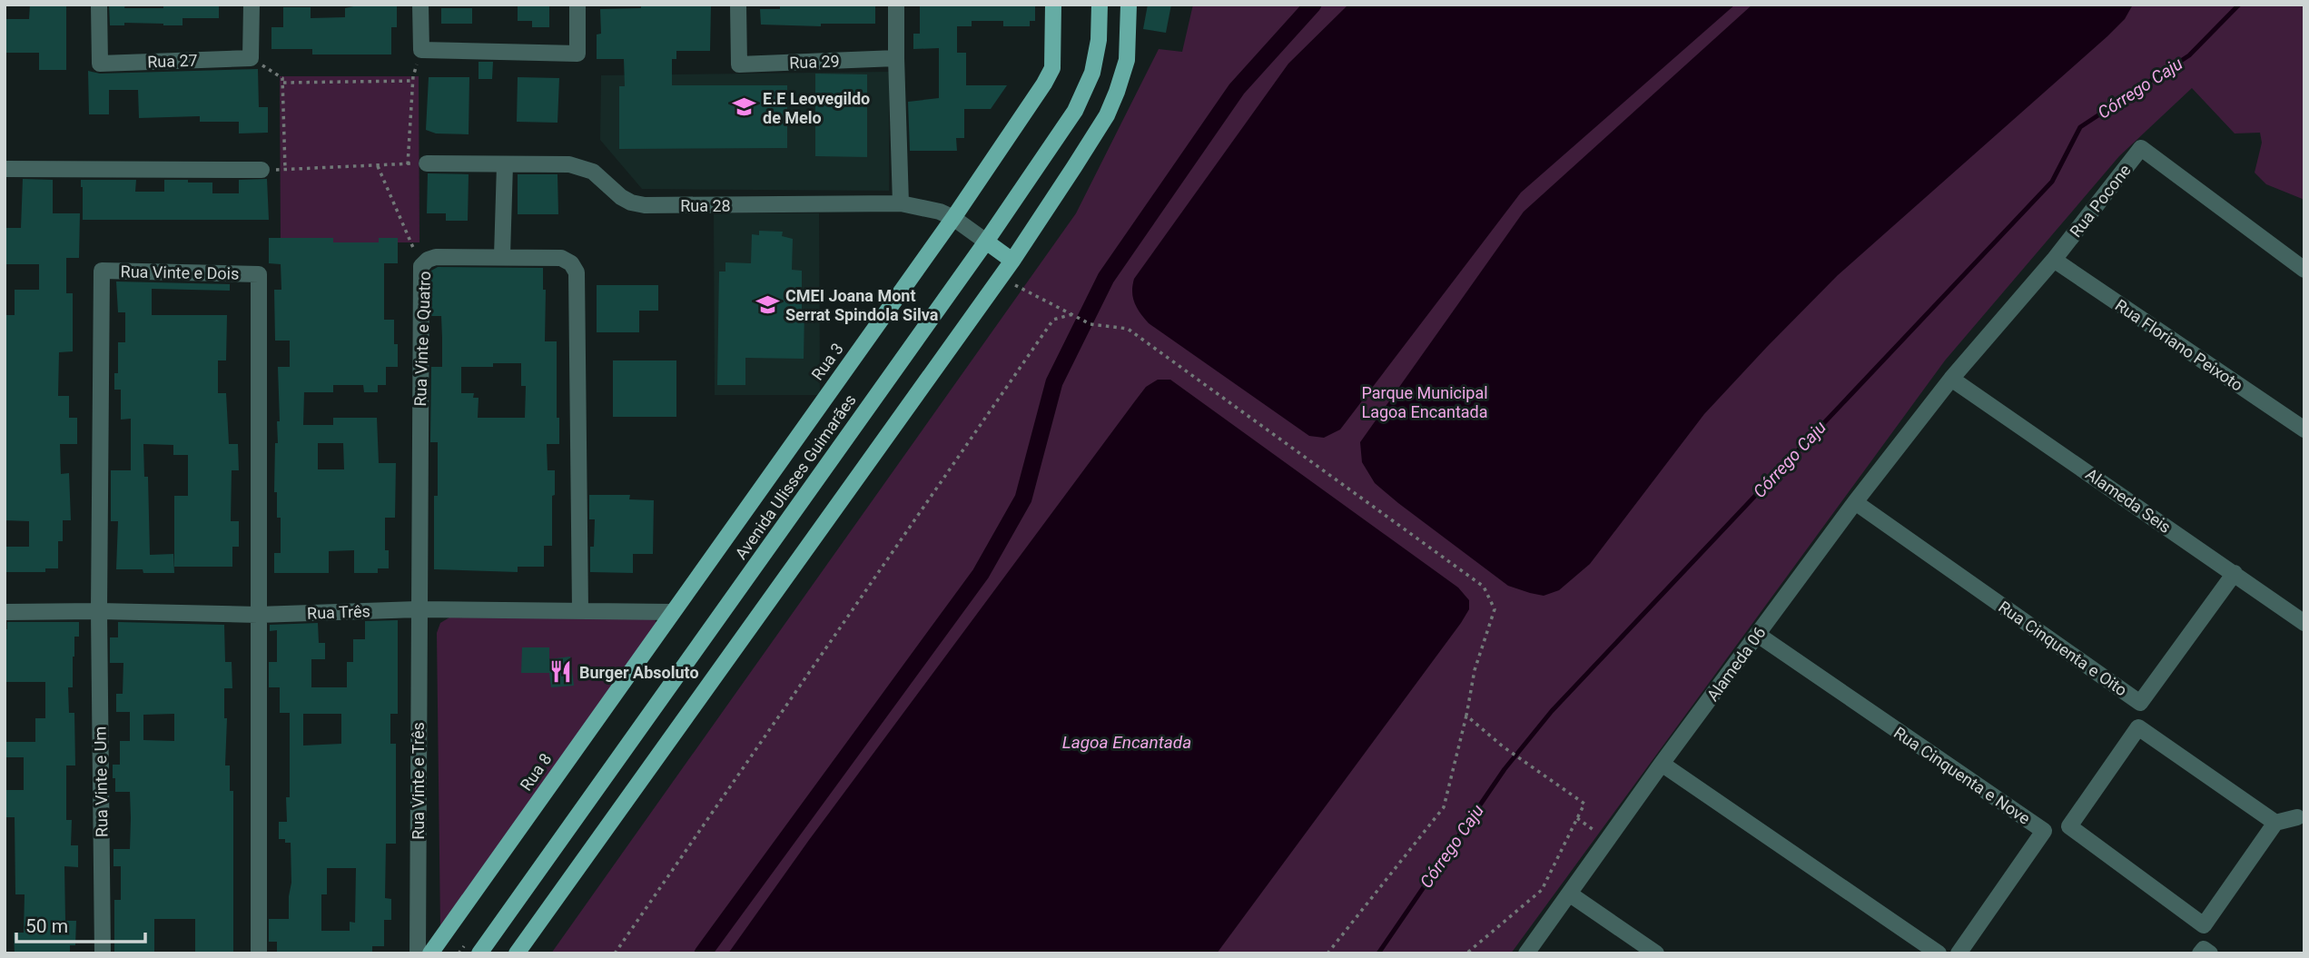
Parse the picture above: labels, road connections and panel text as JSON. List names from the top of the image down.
{
  "streets": {
    "main road": ["Rua 3", "Avenida Ulisses Guimarães", "Rua 8"],
    "street": [
      "Rua 27",
      "Rua 29",
      "Rua Pocone",
      "Rua 28",
      "Rua Vinte e Dois",
      "Rua Vinte e Quatro",
      "Rua Floriano Peixoto",
      "Alameda Seis",
      "Rua Três",
      "Rua Cinquenta e Oito",
      "Alameda 06",
      "Rua Cinquenta e Nove",
      "Rua Vinte e Três",
      "Rua Vinte e Um"
    ]
  },
  "crossings": [
    ["Rua Pocone", "Rua Floriano Peixoto"],
    ["Rua Pocone", "Alameda Seis"],
    ["Rua Pocone", "Alameda 06"],
    ["Rua 28", "Rua 3"],
    ["Rua 28", "Avenida Ulisses Guimarães"],
    ["Rua Vinte e Dois", "Rua Três"],
    ["Rua Vinte e Dois", "Rua Vinte e Um"],
    ["Rua Vinte e Quatro", "Rua Três"],
    ["Rua Vinte e Quatro", "Rua Vinte e Três"],
    ["Rua 3", "Rua Três"],
    ["Rua 3", "Rua 8"],
    ["Alameda Seis", "Rua Cinquenta e Oito"],
    ["Alameda Seis", "Alameda 06"],
    ["Rua Três", "Rua 8"],
    ["Rua Três", "Rua Vinte e Três"],
    ["Rua Três", "Rua Vinte e Um"],
    ["Rua Cinquenta e Oito", "Alameda 06"],
    ["Alameda 06", "Rua Cinquenta e Nove"]
  ],
  "water": ["Córrego Caju", "Lagoa Encantada"],
  "parks": ["Parque Municipal Lagoa Encantada"],
  "places": {
    "school or university": ["E.E Leovegildo de Melo", "CMEI Joana Mont Serrat Spindola Silva"],
    "restaurant": ["Burger Absoluto"]
  },
  "scale_bar": "50 m"
}
